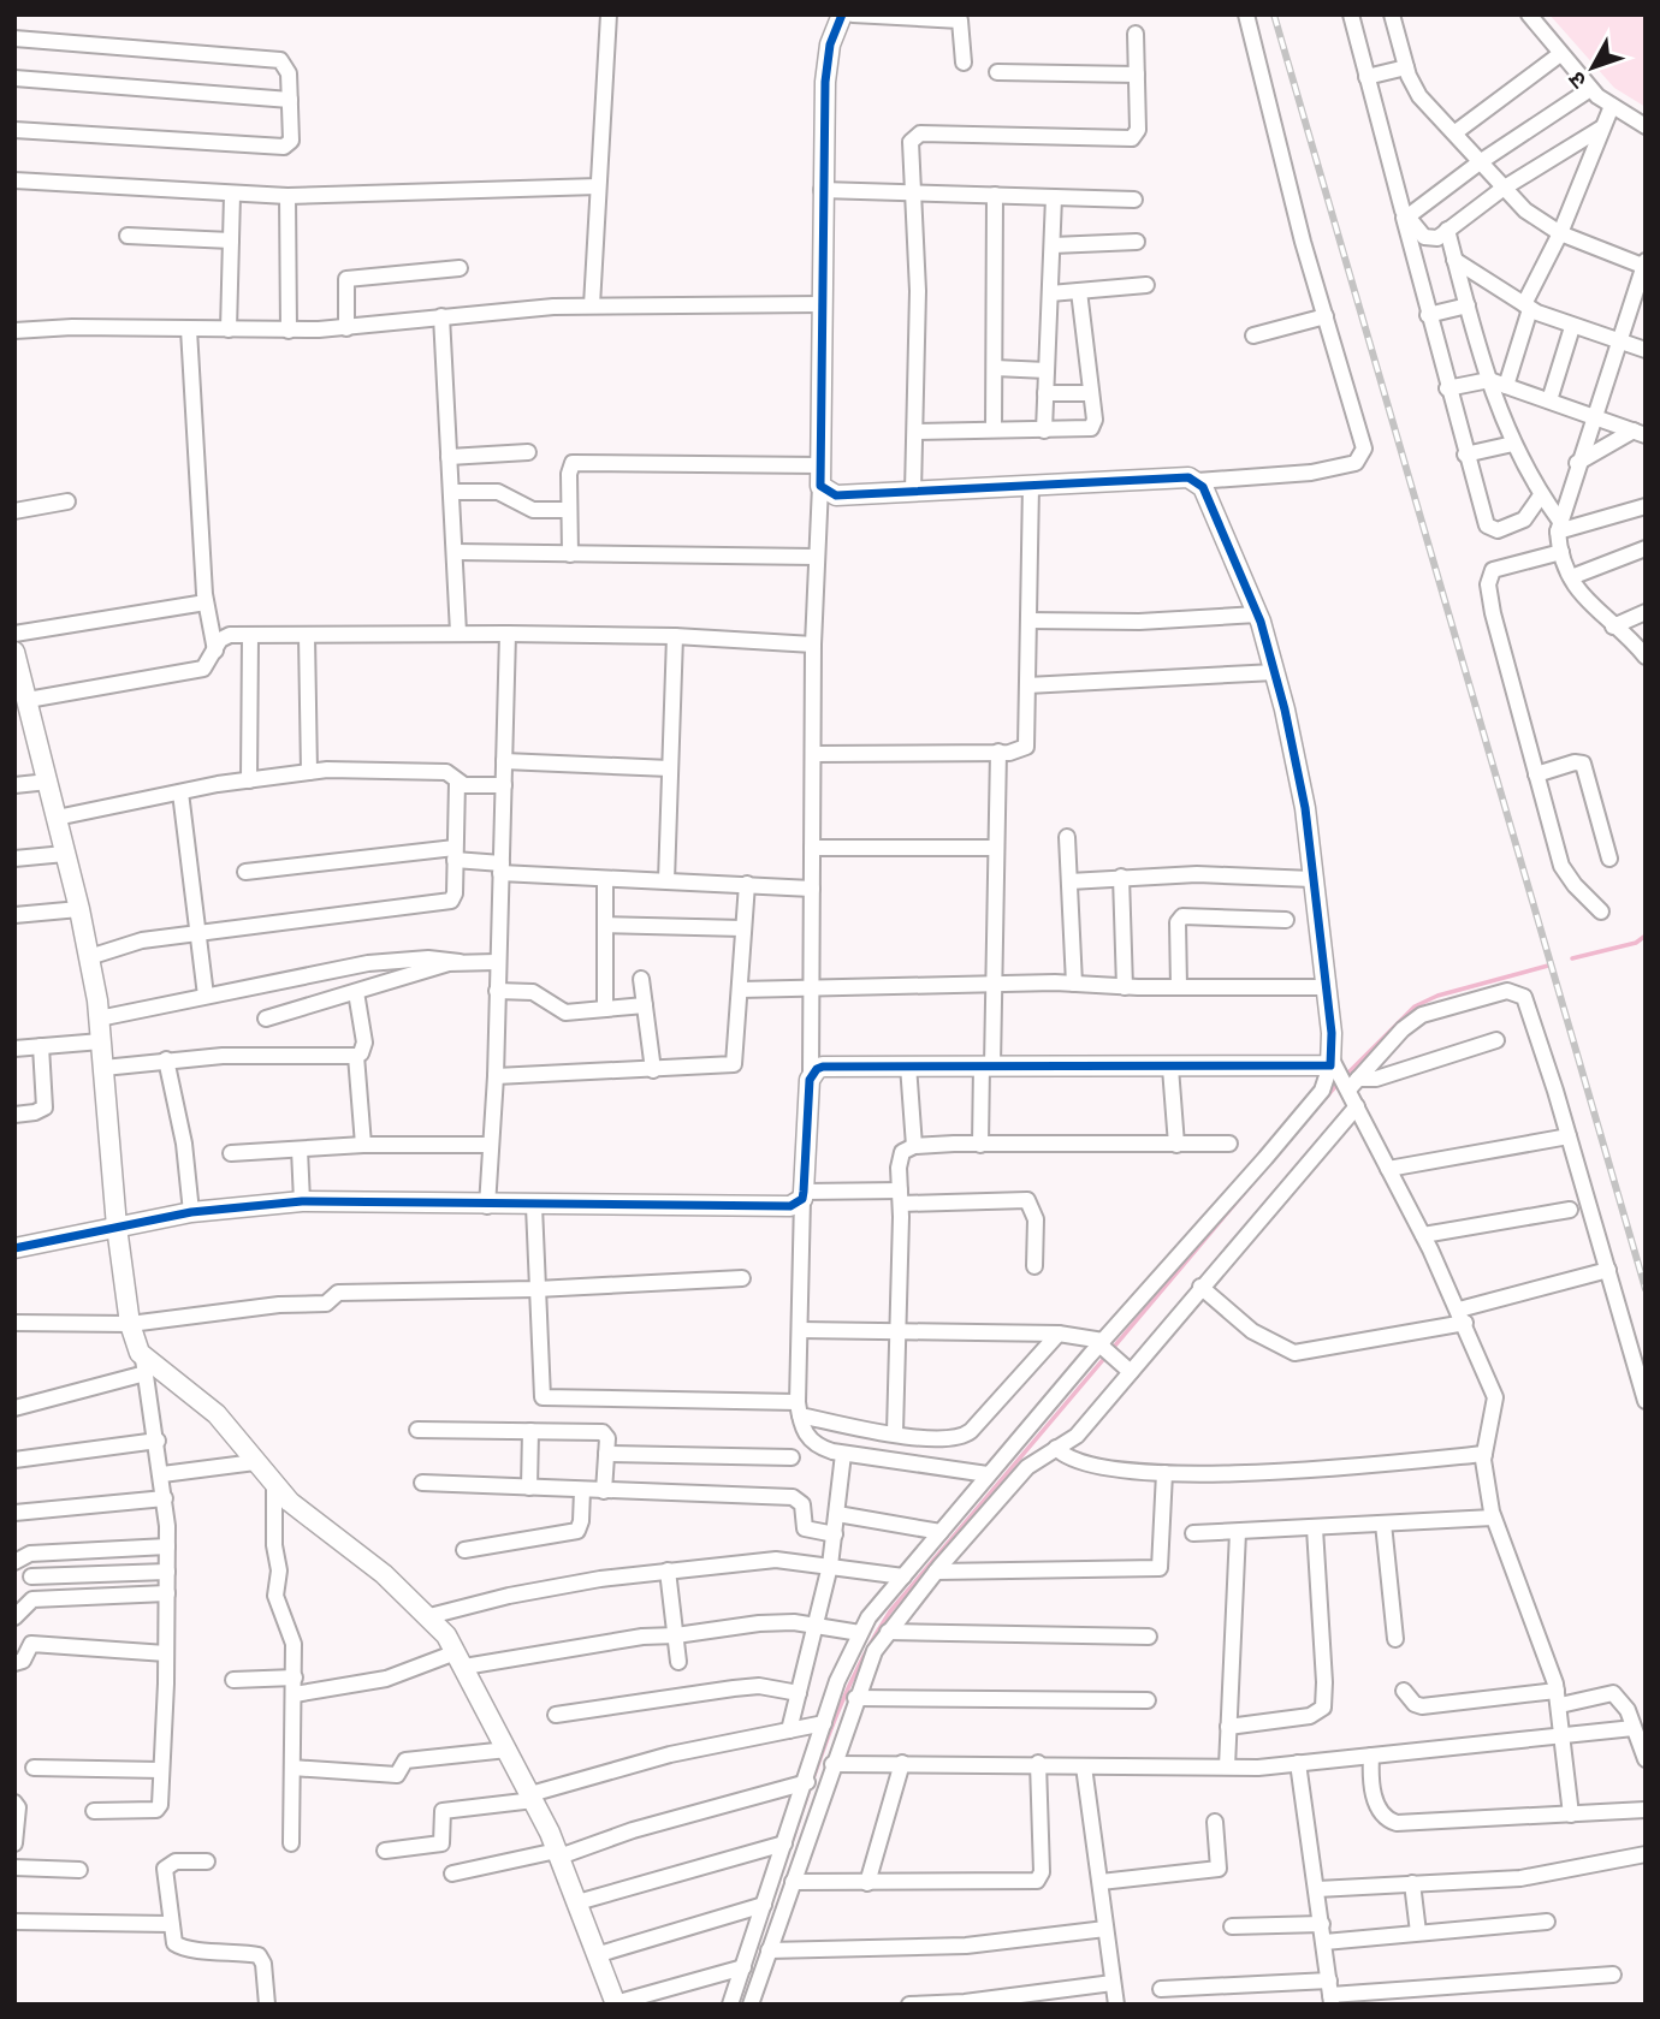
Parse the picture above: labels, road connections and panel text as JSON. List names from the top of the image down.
{
  "north": "bottom left"
}
